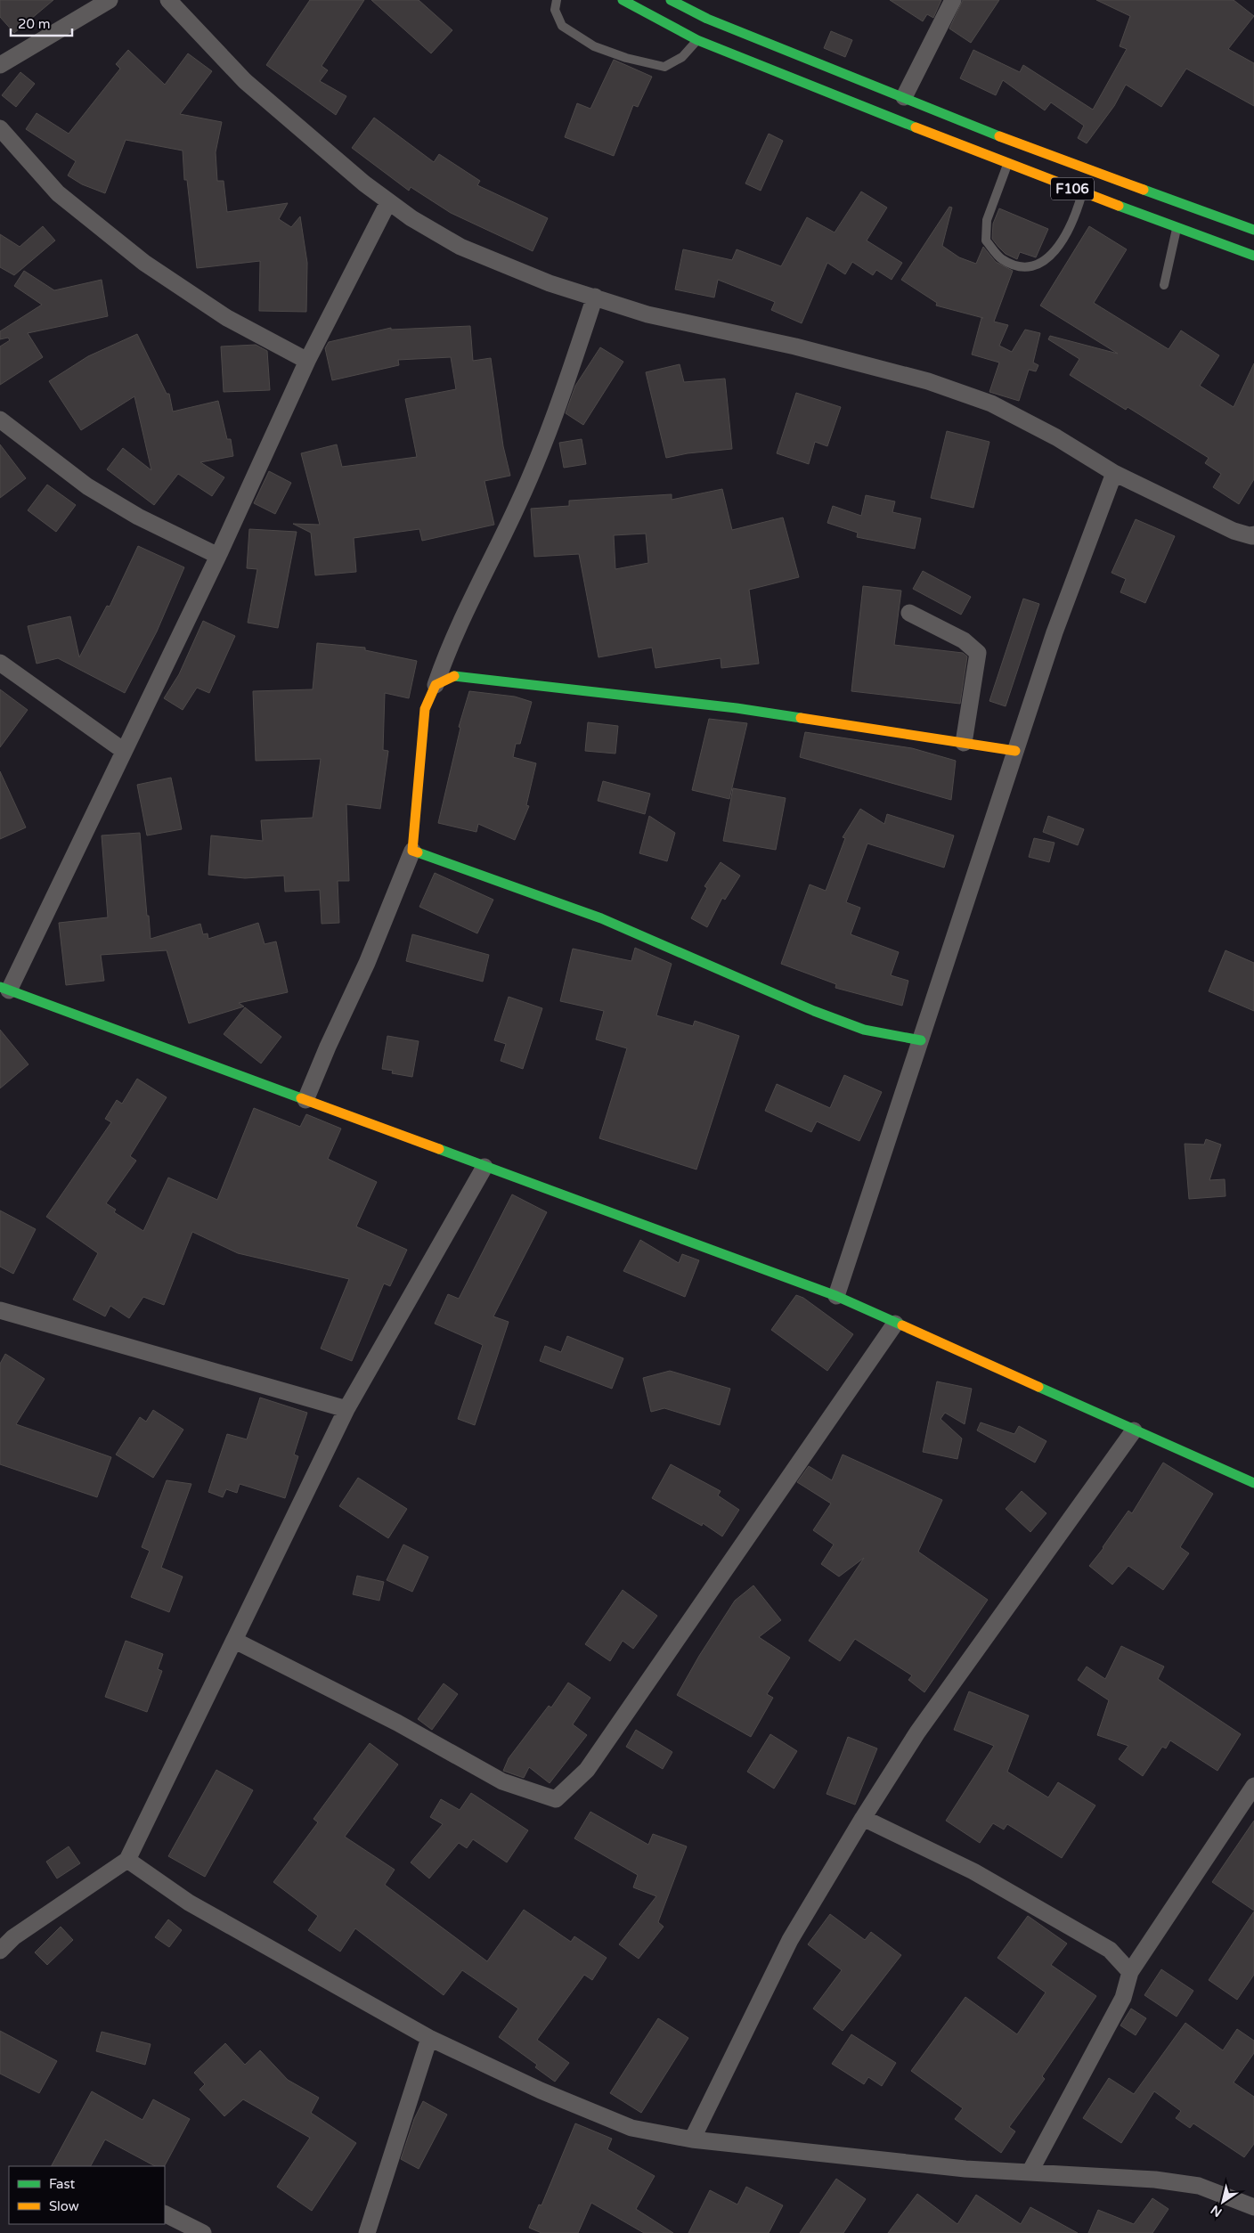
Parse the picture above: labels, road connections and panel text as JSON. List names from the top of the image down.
{
  "streets": {
    "street": ["F106"]
  },
  "legend": ["Fast", "Slow"],
  "scale_bar": "20 m",
  "north": "bottom left"
}
